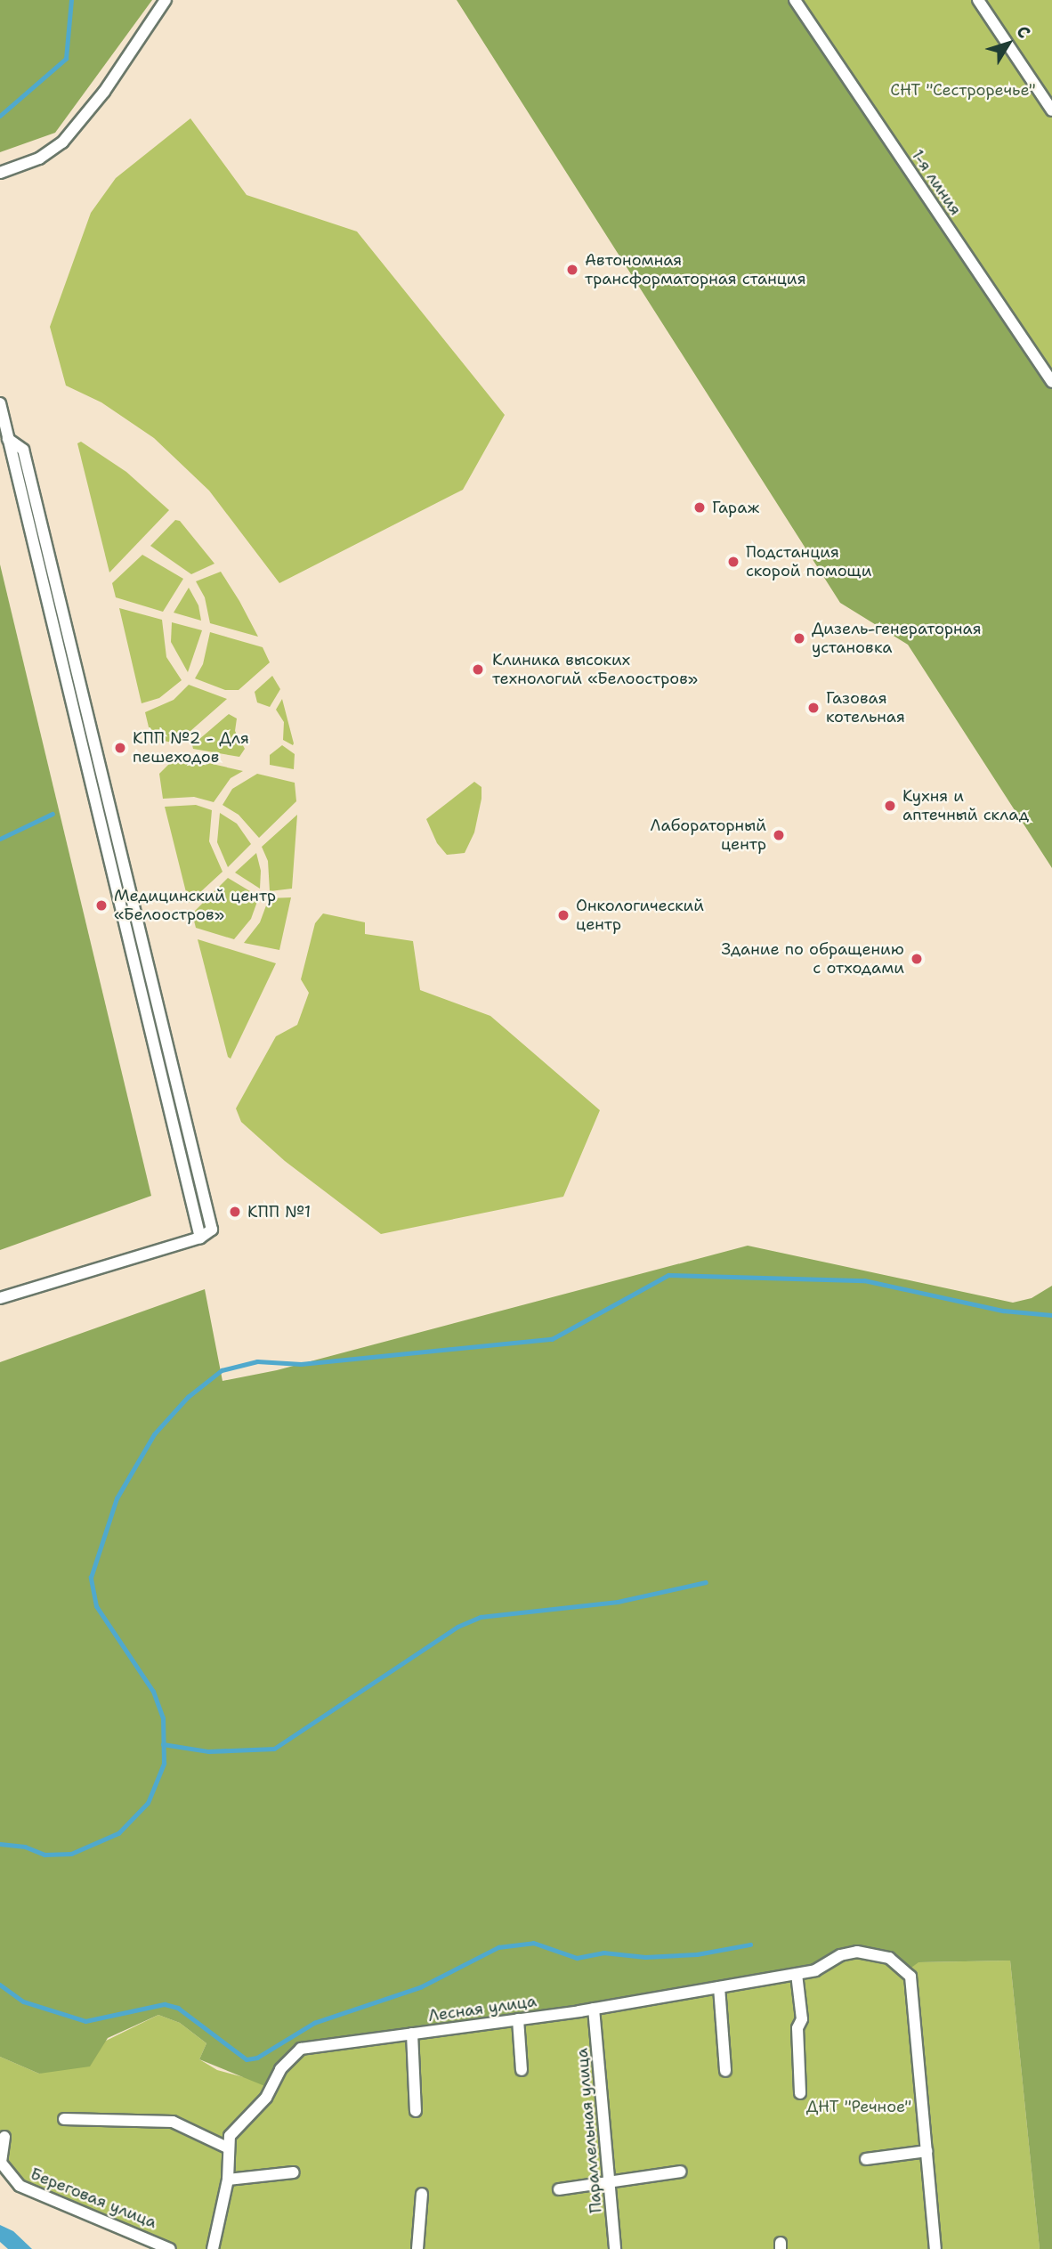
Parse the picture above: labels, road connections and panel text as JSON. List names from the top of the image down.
{
  "streets": {
    "street": [
      "1-я линия",
      "Лесная улица",
      "Параллельная улица",
      "Береговая улица"
    ]
  },
  "crossings": [
    ["Лесная улица", "Параллельная улица"]
  ],
  "parks": ["СНТ \"Сестроречье\"", "ДНТ \"Речное\""],
  "places": [
    "Автономная трансформаторная станция",
    "Гараж",
    "Подстанция скорой помощи",
    "Дизель-генераторная установка",
    "Клиника высоких технологий «Белоостров»",
    "Газовая котельная",
    "КПП №2 - Для пешеходов",
    "Кухня и аптечный склад",
    "Лабораторный центр",
    "Медицинский центр «Белоостров»",
    "Онкологический центр",
    "Здание по обращению с отходами",
    "КПП №1"
  ],
  "north": "top right"
}
